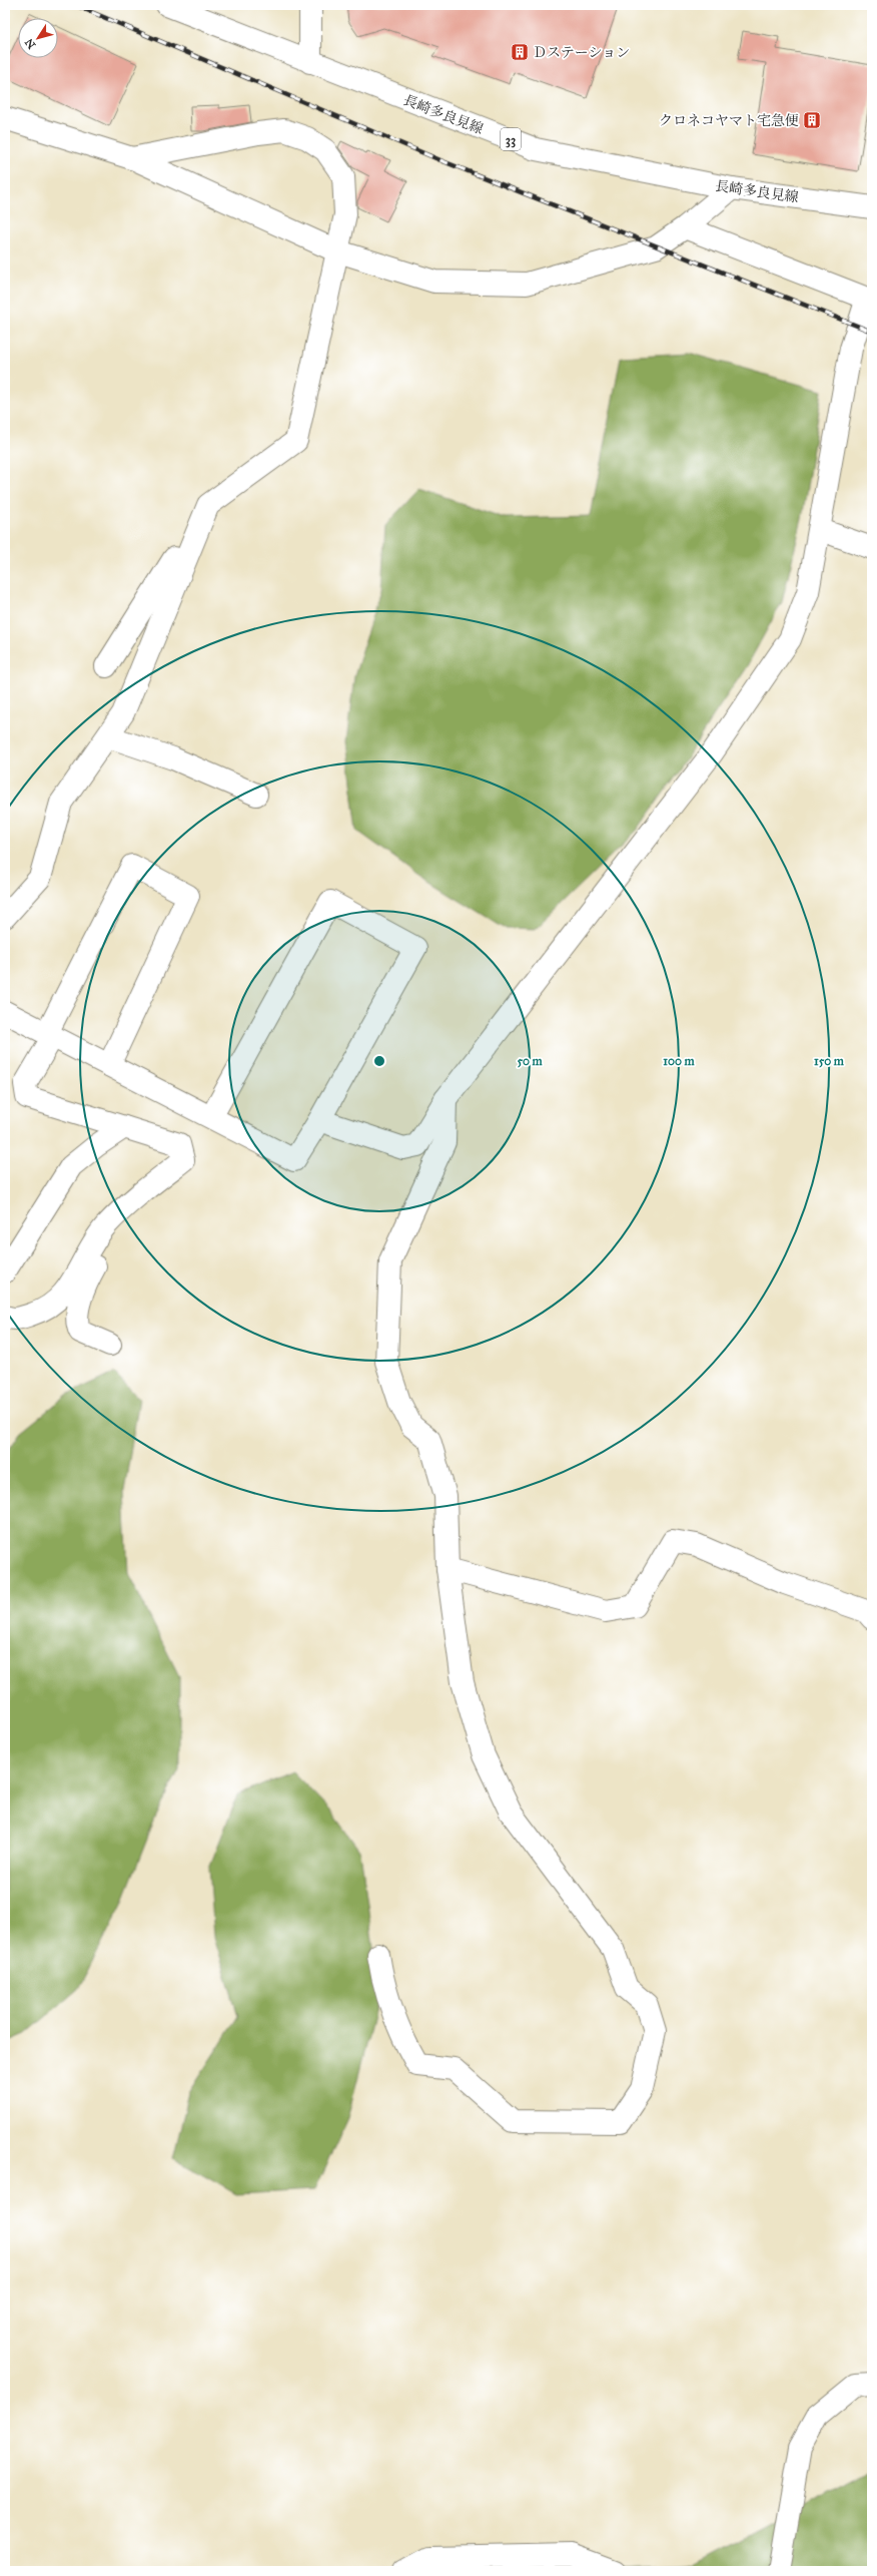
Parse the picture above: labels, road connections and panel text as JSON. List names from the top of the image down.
{
  "streets": {
    "street": ["長崎多良見線", "33"]
  },
  "places": {
    "building": ["Ｄステーション", "クロネコヤマト宅急便"]
  },
  "north": "bottom left",
  "rings": ["50 m", "100 m", "150 m"]
}
